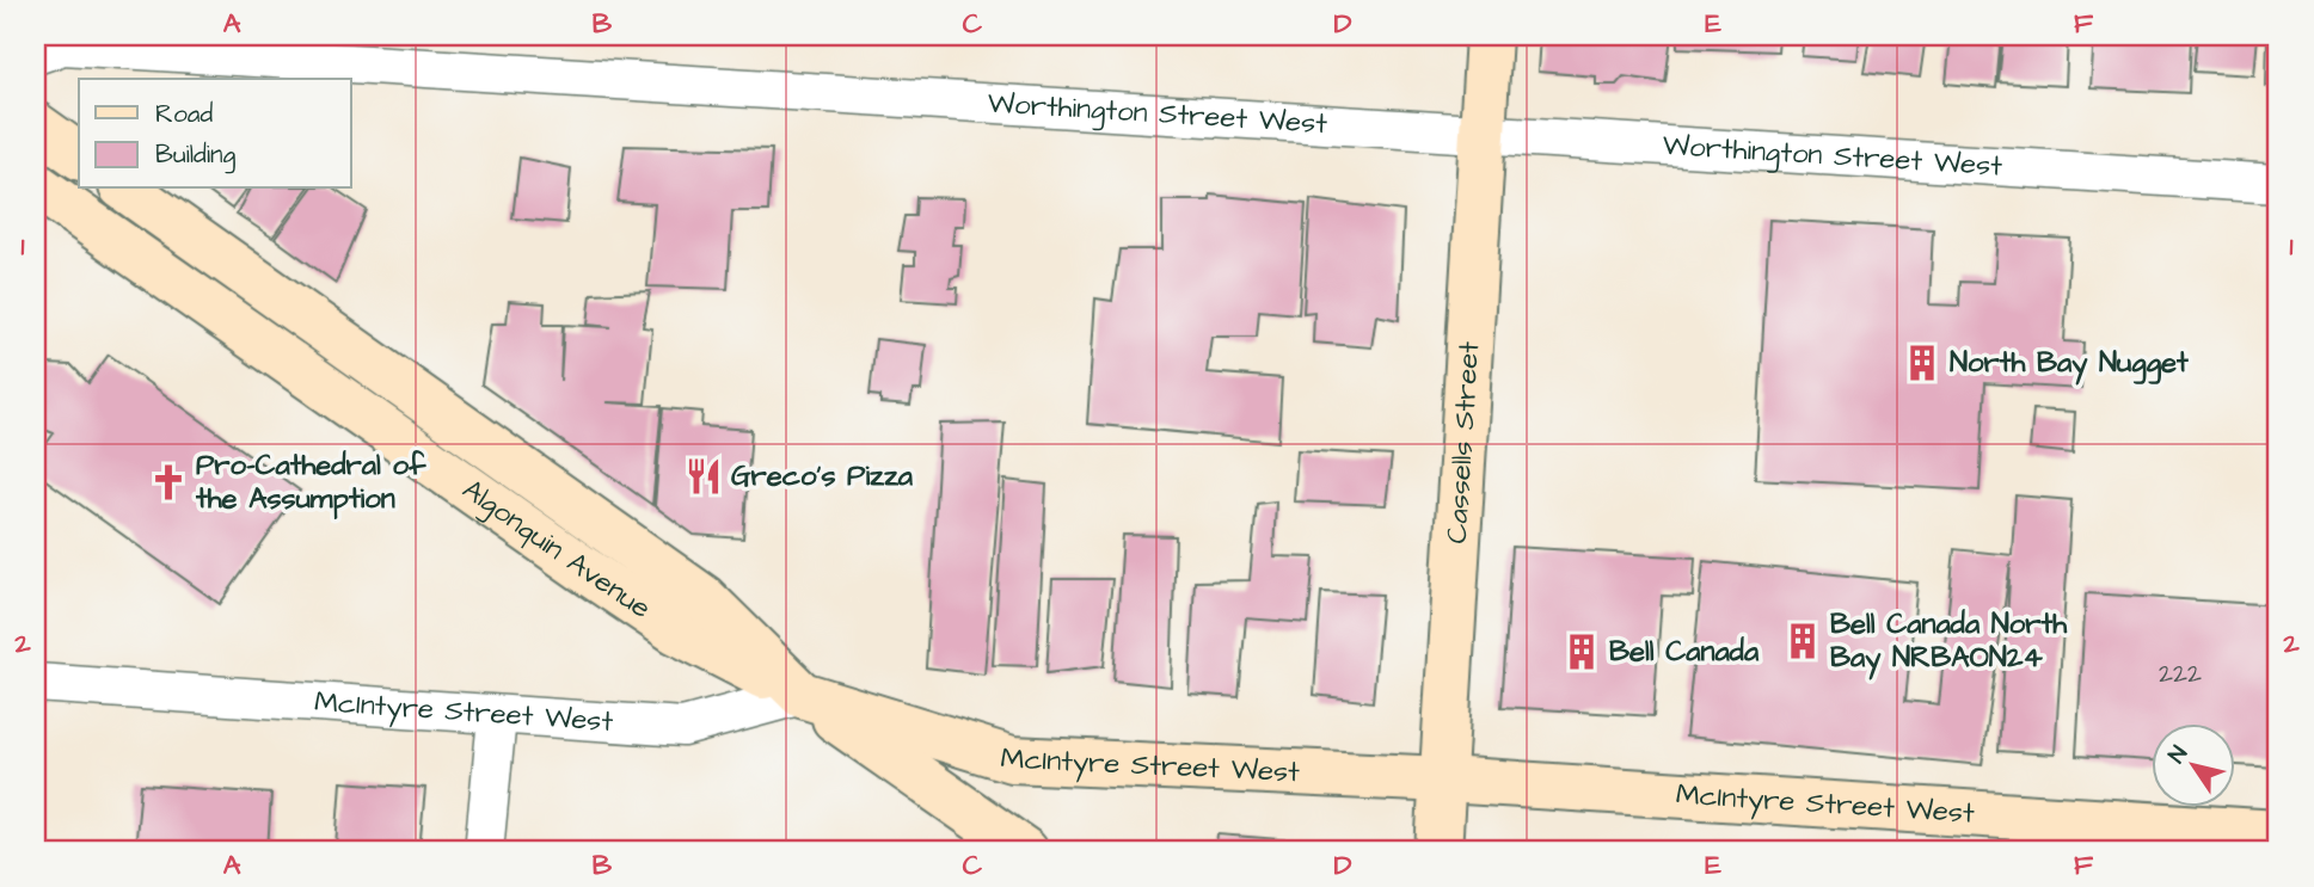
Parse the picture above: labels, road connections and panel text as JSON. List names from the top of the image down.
{
  "streets": {
    "main road": ["Cassells Street", "Algonquin Avenue", "McIntyre Street West"],
    "street": ["Worthington Street West"]
  },
  "crossings": [
    ["Worthington Street West", "Cassells Street"],
    ["Cassells Street", "McIntyre Street West"],
    ["Algonquin Avenue", "McIntyre Street West"]
  ],
  "places": {
    "building": ["North Bay Nugget", "Bell Canada North Bay NRBAON24", "Bell Canada"],
    "restaurant": ["Greco’s Pizza"],
    "church": ["Pro-Cathedral of the Assumption"]
  },
  "house_numbers": ["222"],
  "legend": ["Road", "Building"],
  "north": "top left",
  "grid": {
    "columns": [
      "A",
      "B",
      "C",
      "D",
      "E",
      "F"
    ],
    "rows": ["1", "2"]
  }
}
